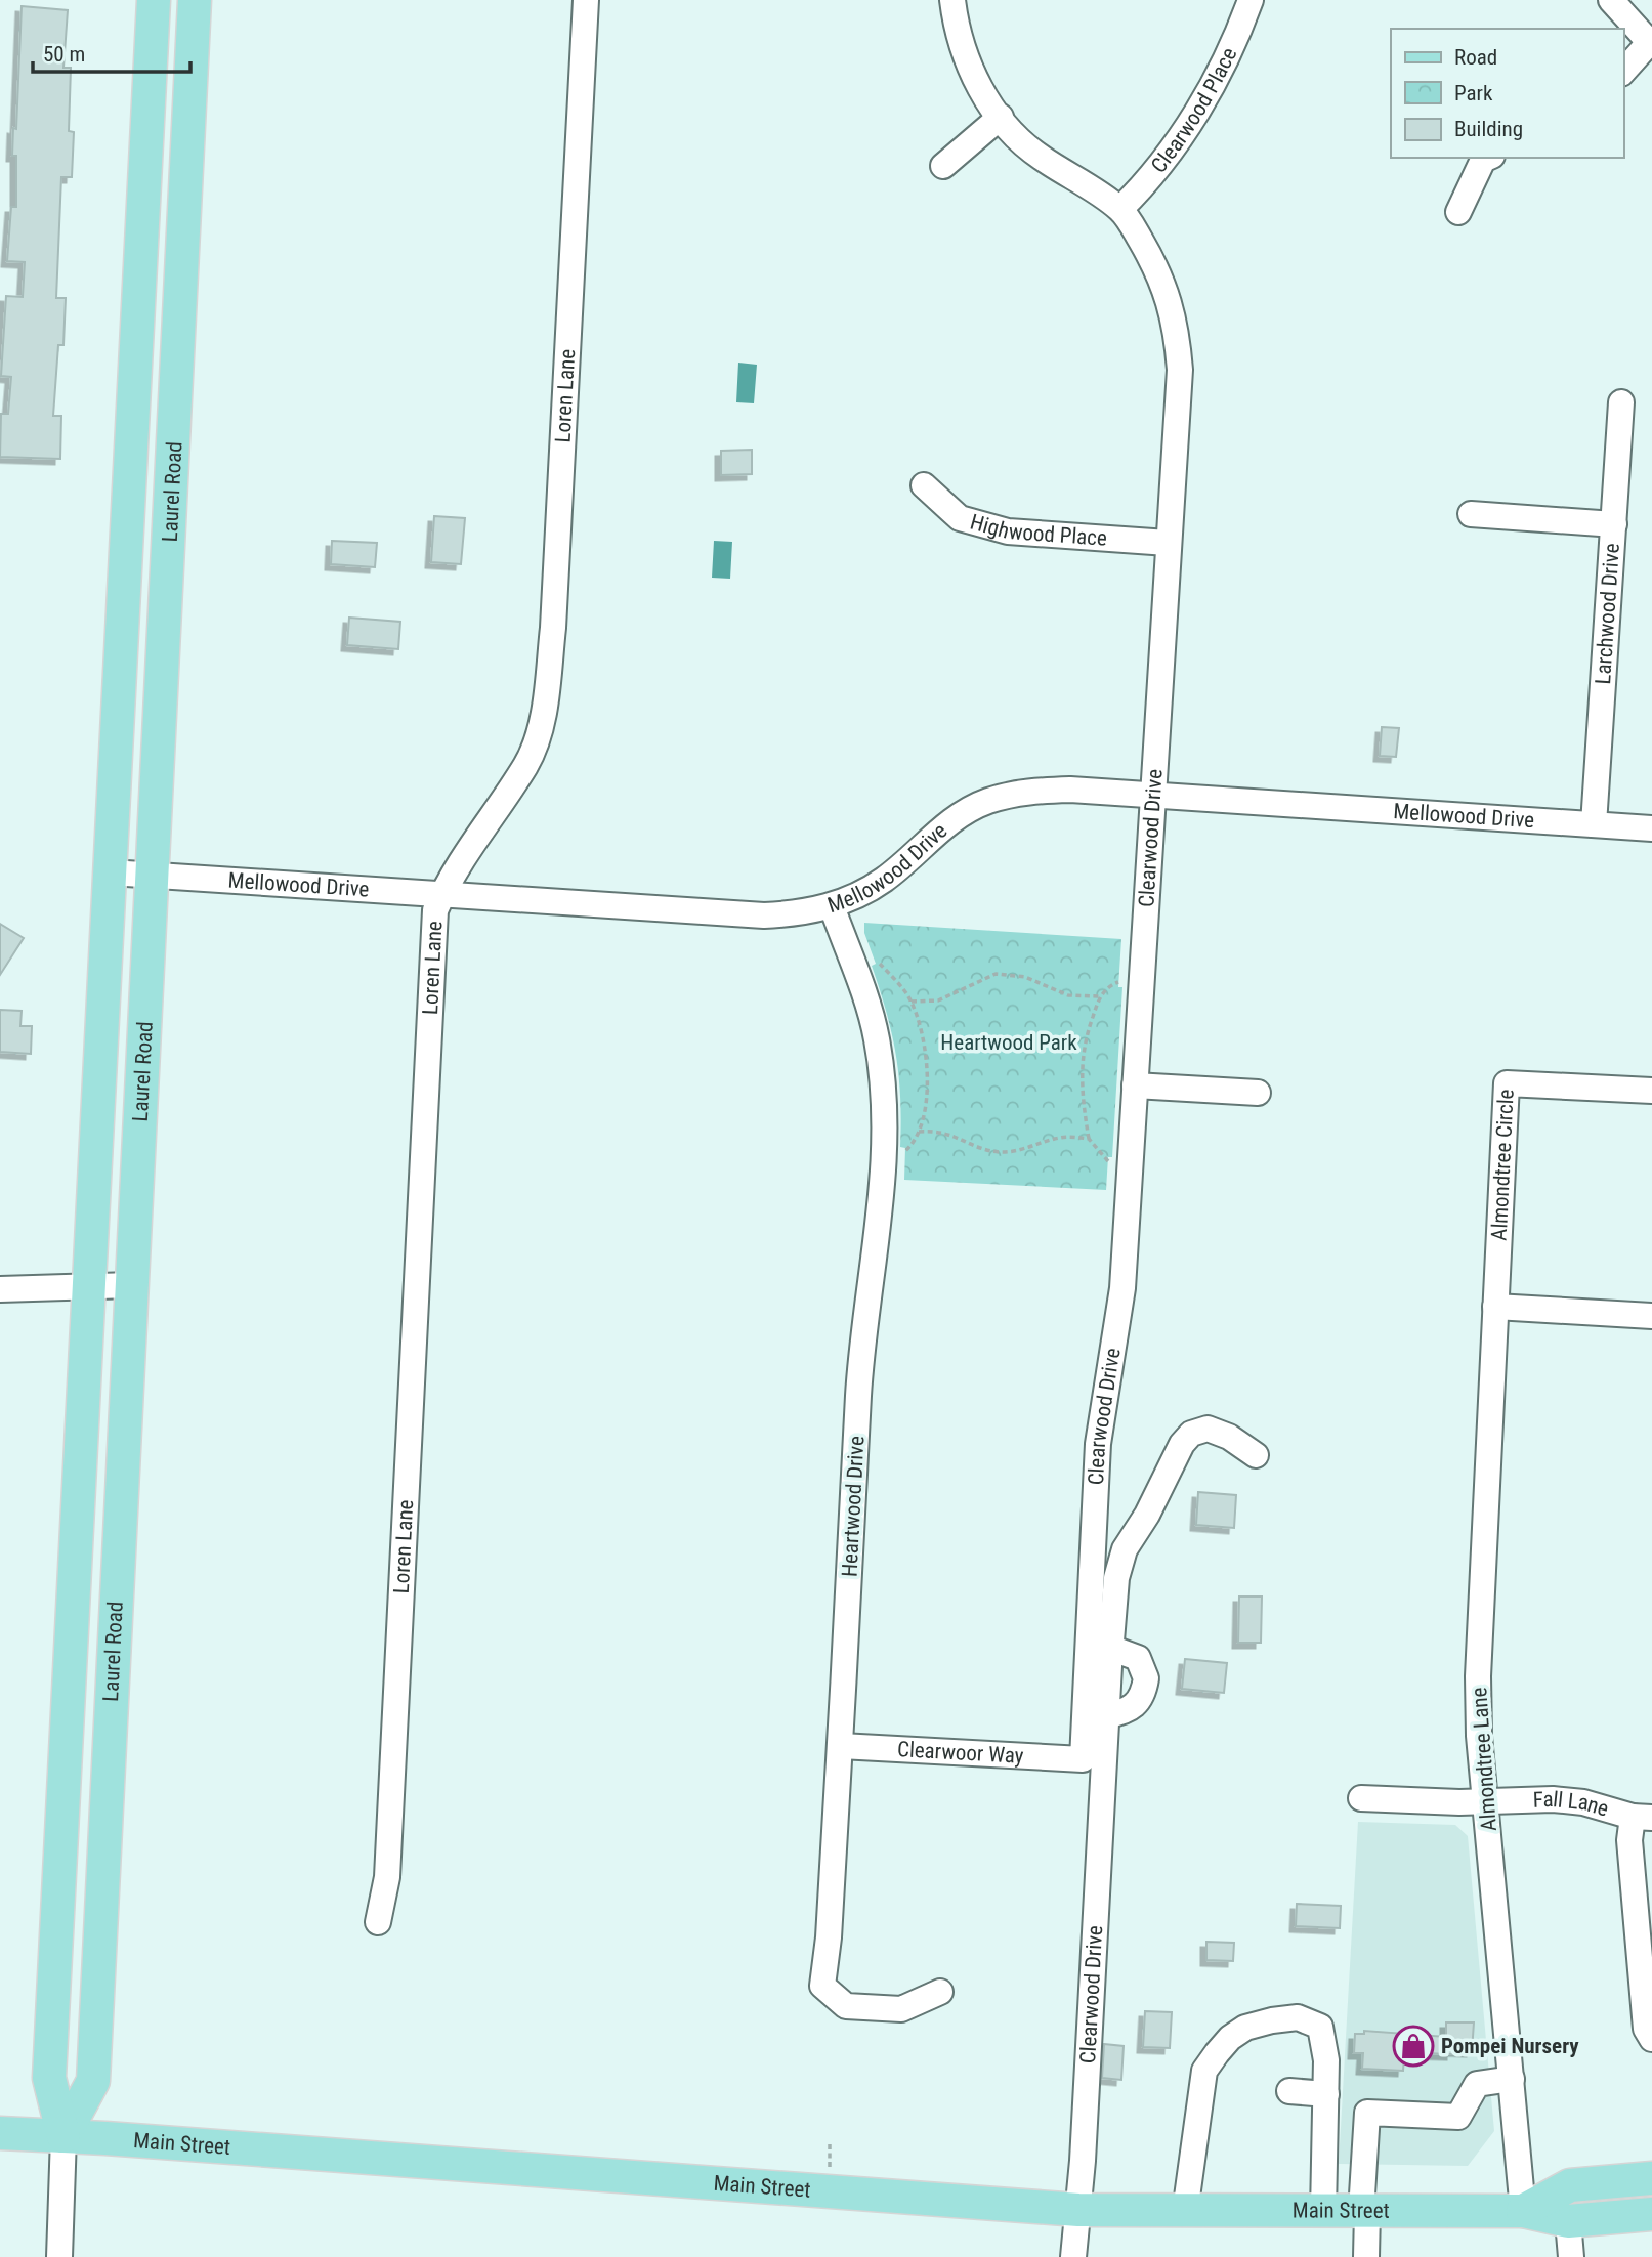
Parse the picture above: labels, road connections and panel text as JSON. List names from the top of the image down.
{
  "streets": {
    "main road": ["Laurel Road", "Main Street"],
    "street": [
      "Clearwood Place",
      "Loren Lane",
      "Highwood Place",
      "Larchwood Drive",
      "Mellowood Drive",
      "Clearwood Drive",
      "Almondtree Circle",
      "Heartwood Drive",
      "Clearwoor Way",
      "Almondtree Lane",
      "Fall Lane"
    ]
  },
  "crossings": [
    ["Clearwood Place", "Clearwood Drive"],
    ["Loren Lane", "Mellowood Drive"],
    ["Laurel Road", "Mellowood Drive"],
    ["Laurel Road", "Main Street"],
    ["Highwood Place", "Clearwood Drive"],
    ["Larchwood Drive", "Mellowood Drive"],
    ["Mellowood Drive", "Clearwood Drive"],
    ["Mellowood Drive", "Heartwood Drive"],
    ["Clearwood Drive", "Clearwoor Way"],
    ["Clearwood Drive", "Main Street"],
    ["Almondtree Circle", "Almondtree Lane"],
    ["Heartwood Drive", "Clearwoor Way"],
    ["Almondtree Lane", "Fall Lane"],
    ["Almondtree Lane", "Main Street"]
  ],
  "parks": ["Heartwood Park"],
  "places": {
    "shop": ["Pompei Nursery"]
  },
  "legend": ["Road", "Park", "Building"],
  "scale_bar": "50 m"
}
